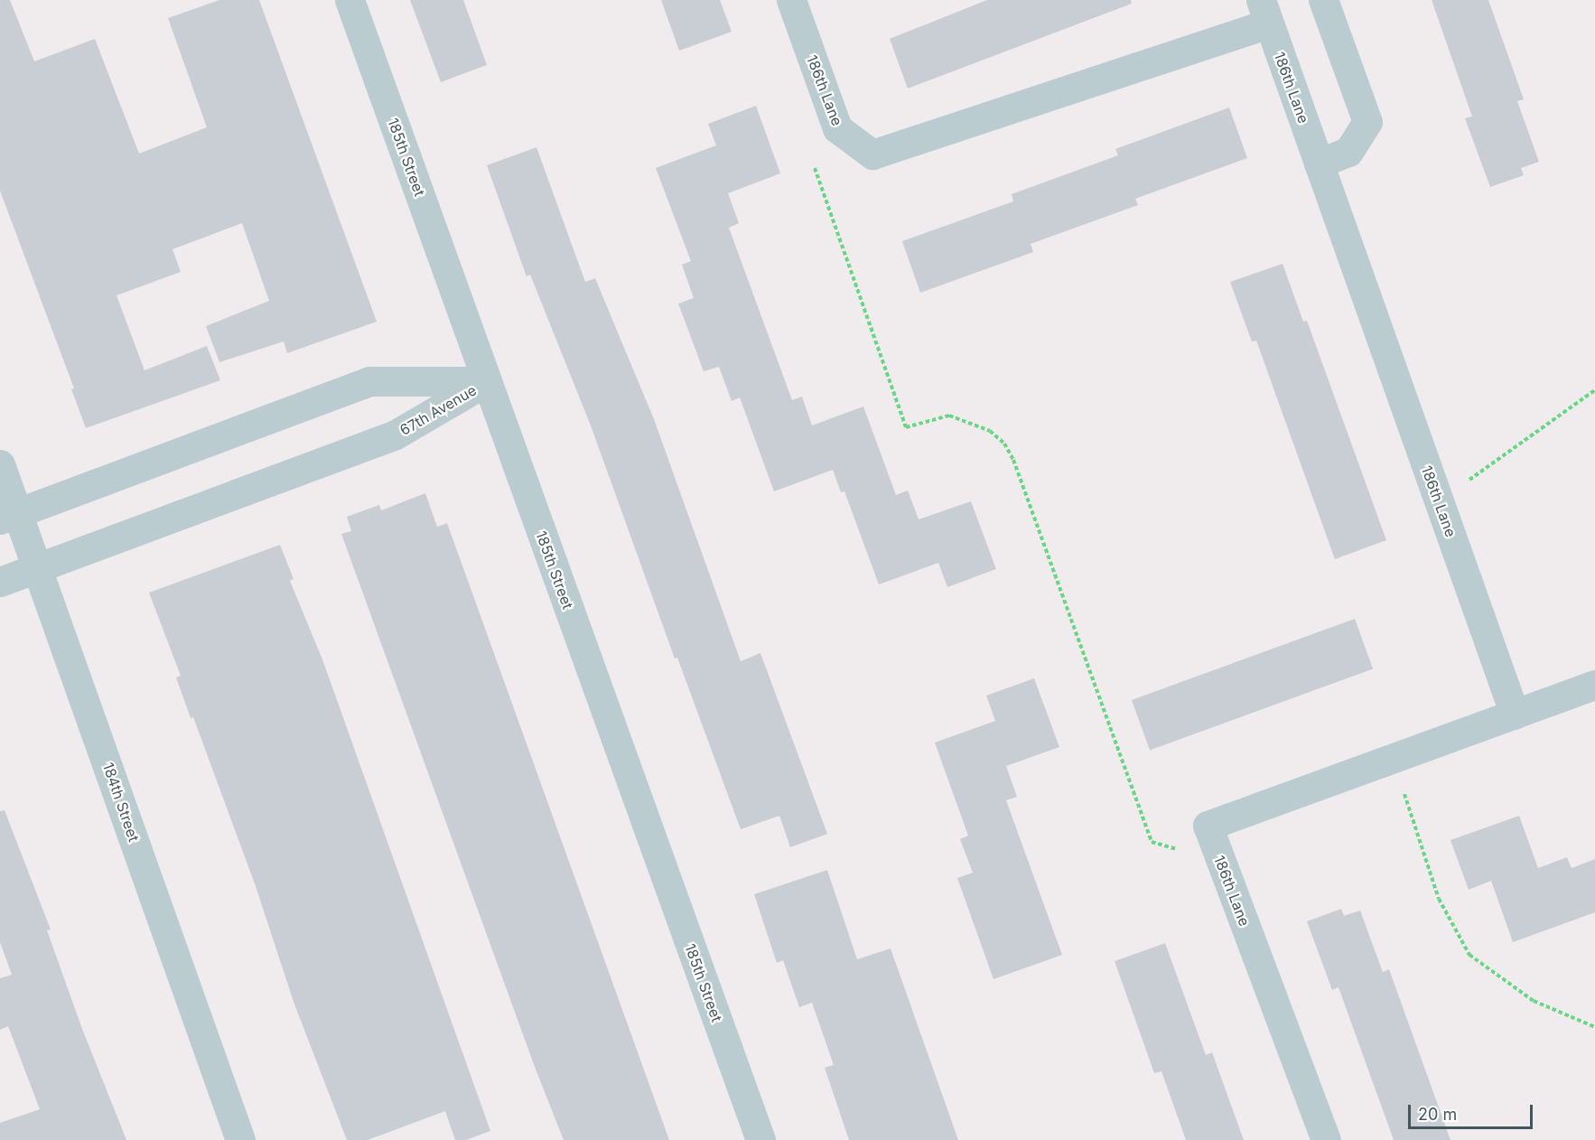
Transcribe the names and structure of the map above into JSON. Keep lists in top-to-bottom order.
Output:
{
  "streets": {
    "street": [
      "186th Lane",
      "185th Street",
      "67th Avenue",
      "184th Street"
    ]
  },
  "crossings": [
    ["185th Street", "67th Avenue"],
    ["67th Avenue", "184th Street"]
  ],
  "scale_bar": "20 m"
}
